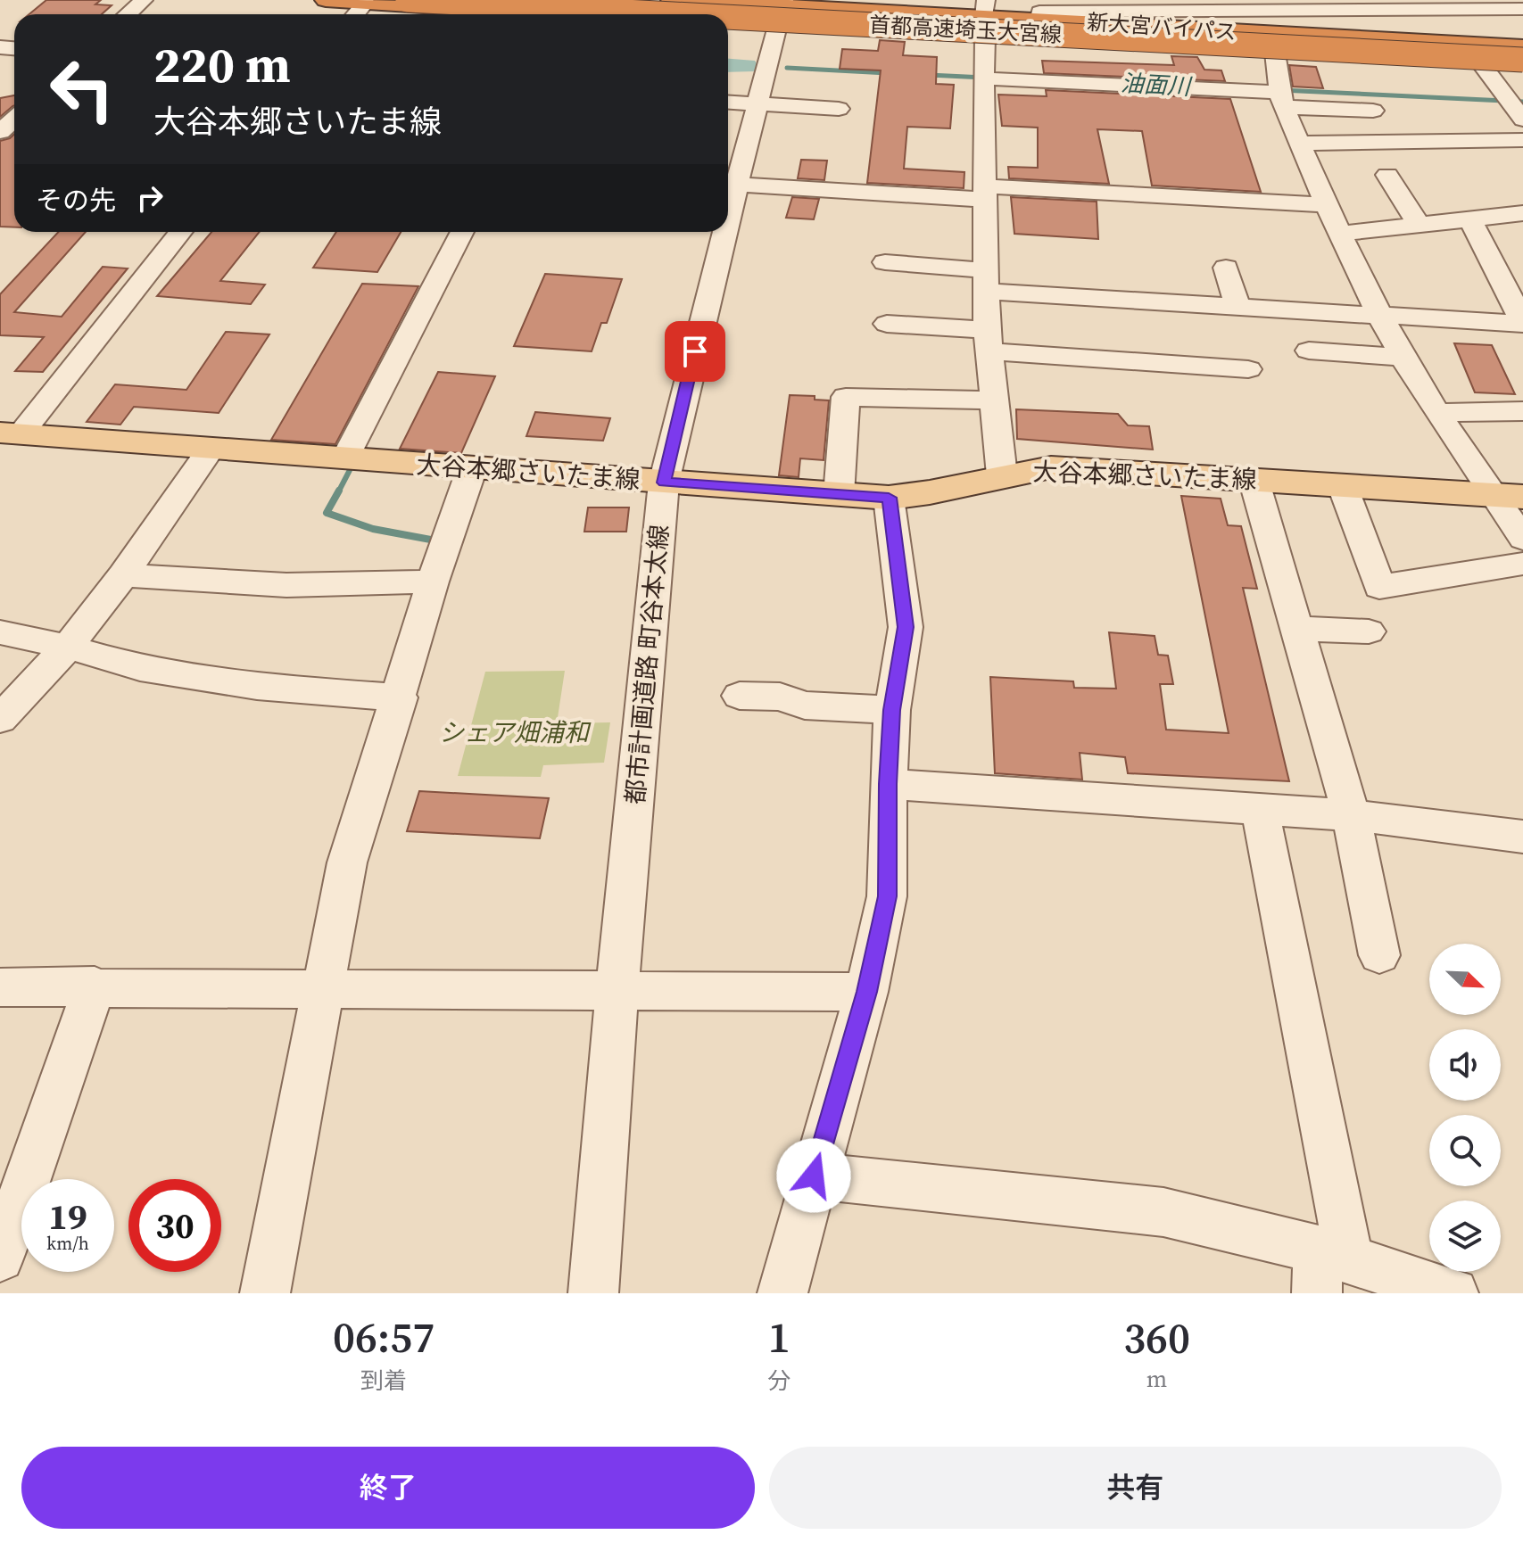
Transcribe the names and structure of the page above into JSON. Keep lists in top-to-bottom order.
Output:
{
  "streets": {
    "highway": ["新大宮バイパス", "首都高速埼玉大宮線"],
    "main road": ["大谷本郷さいたま線"],
    "street": ["都市計画道路 町谷本太線"]
  },
  "crossings": [
    ["新大宮バイパス", "首都高速埼玉大宮線"],
    ["新大宮バイパス", "都市計画道路 町谷本太線"],
    ["大谷本郷さいたま線", "都市計画道路 町谷本太線"]
  ],
  "water": ["油面川"],
  "parks": ["シェア畑浦和"],
  "north": "bottom right",
  "page": {
    "turn": ["220 m", "大谷本郷さいたま線"],
    "then": "その先",
    "speed": "19 km/h",
    "limit": "30",
    "eta": [
      "06:57",
      "到着",
      "1",
      "分",
      "360",
      "m"
    ],
    "buttons": ["終了", "共有"]
  }
}
